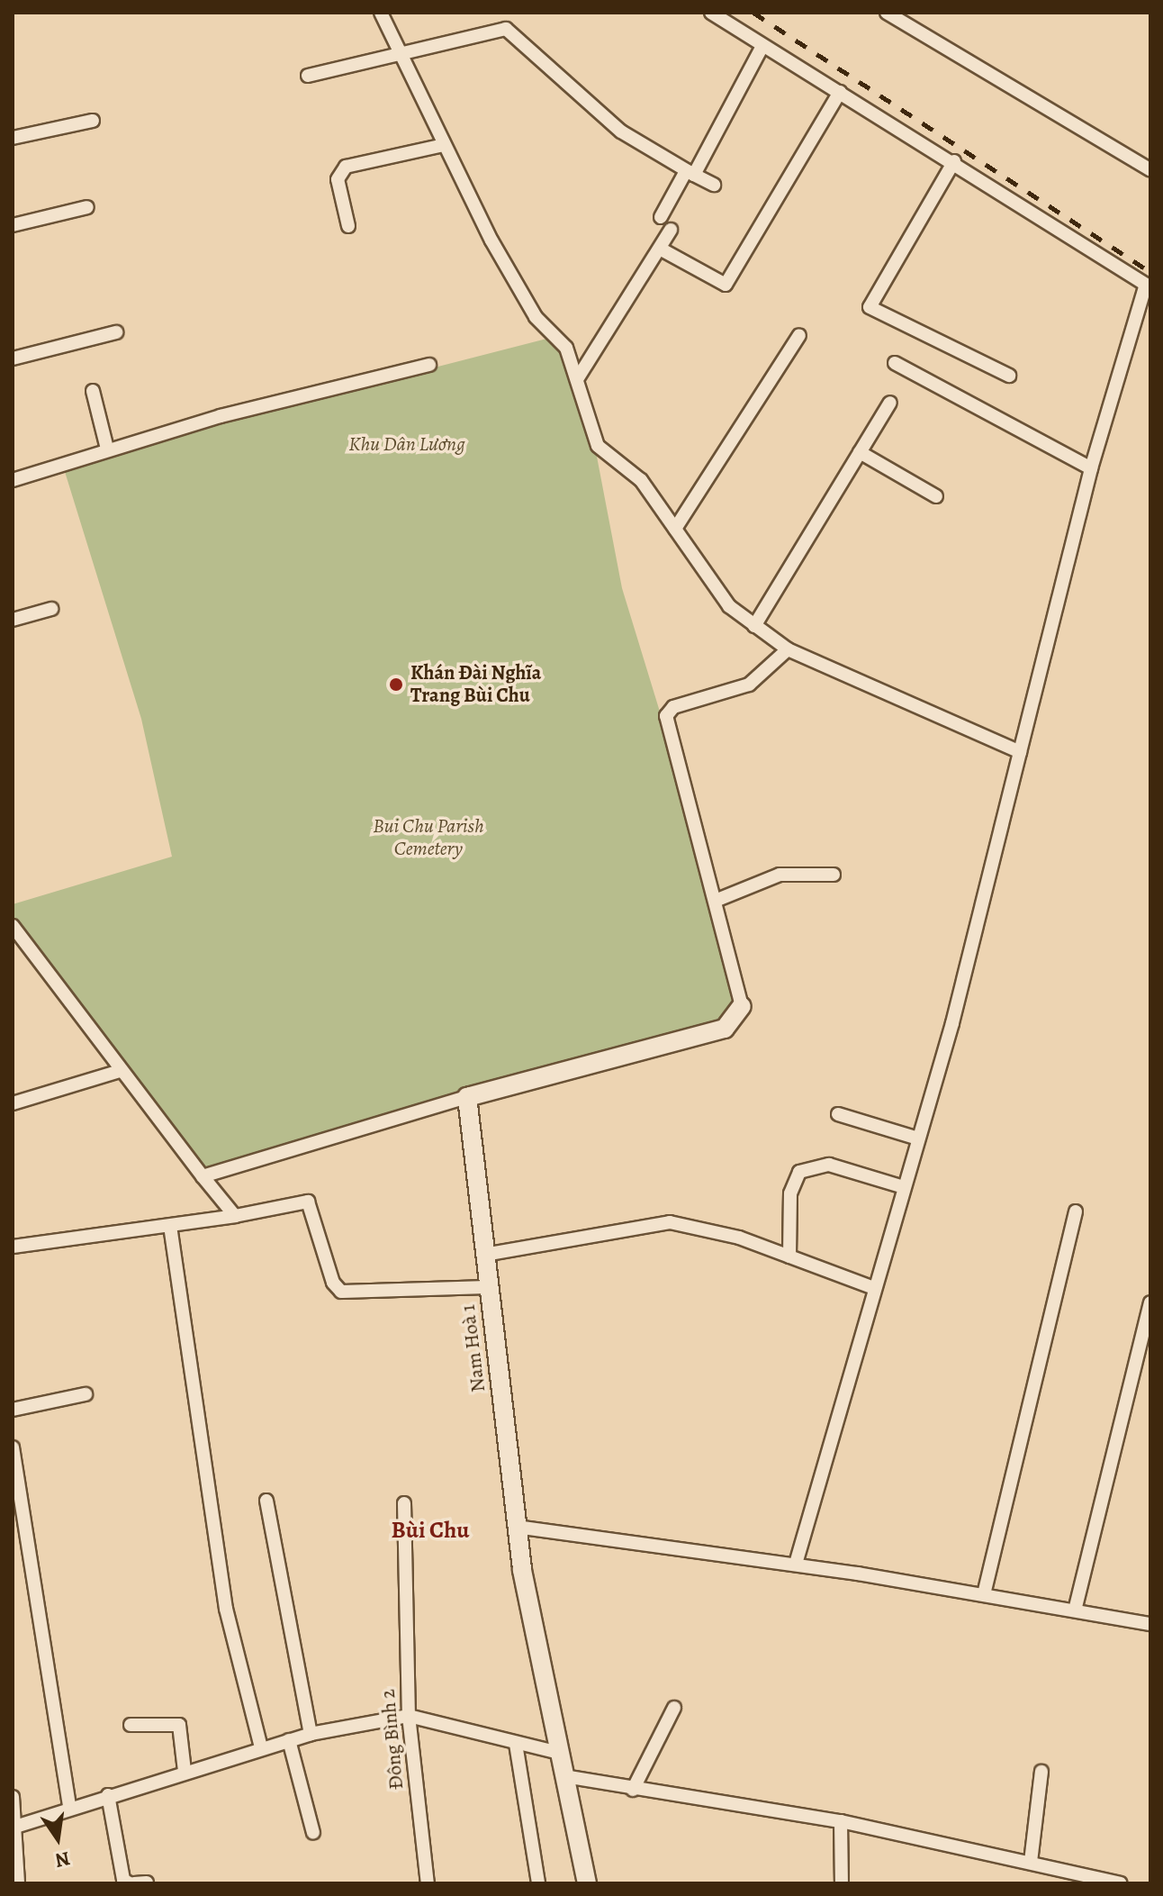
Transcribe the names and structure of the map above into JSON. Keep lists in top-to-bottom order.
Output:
{
  "streets": {
    "street": ["Nam Hoà 1", "Đông Bình 2"]
  },
  "districts": ["Bùi Chu"],
  "parks": ["Khu Dân Lương", "Bui Chu Parish Cemetery"],
  "places": ["Khán Đài Nghĩa Trang Bùi Chu"],
  "north": "bottom"
}
